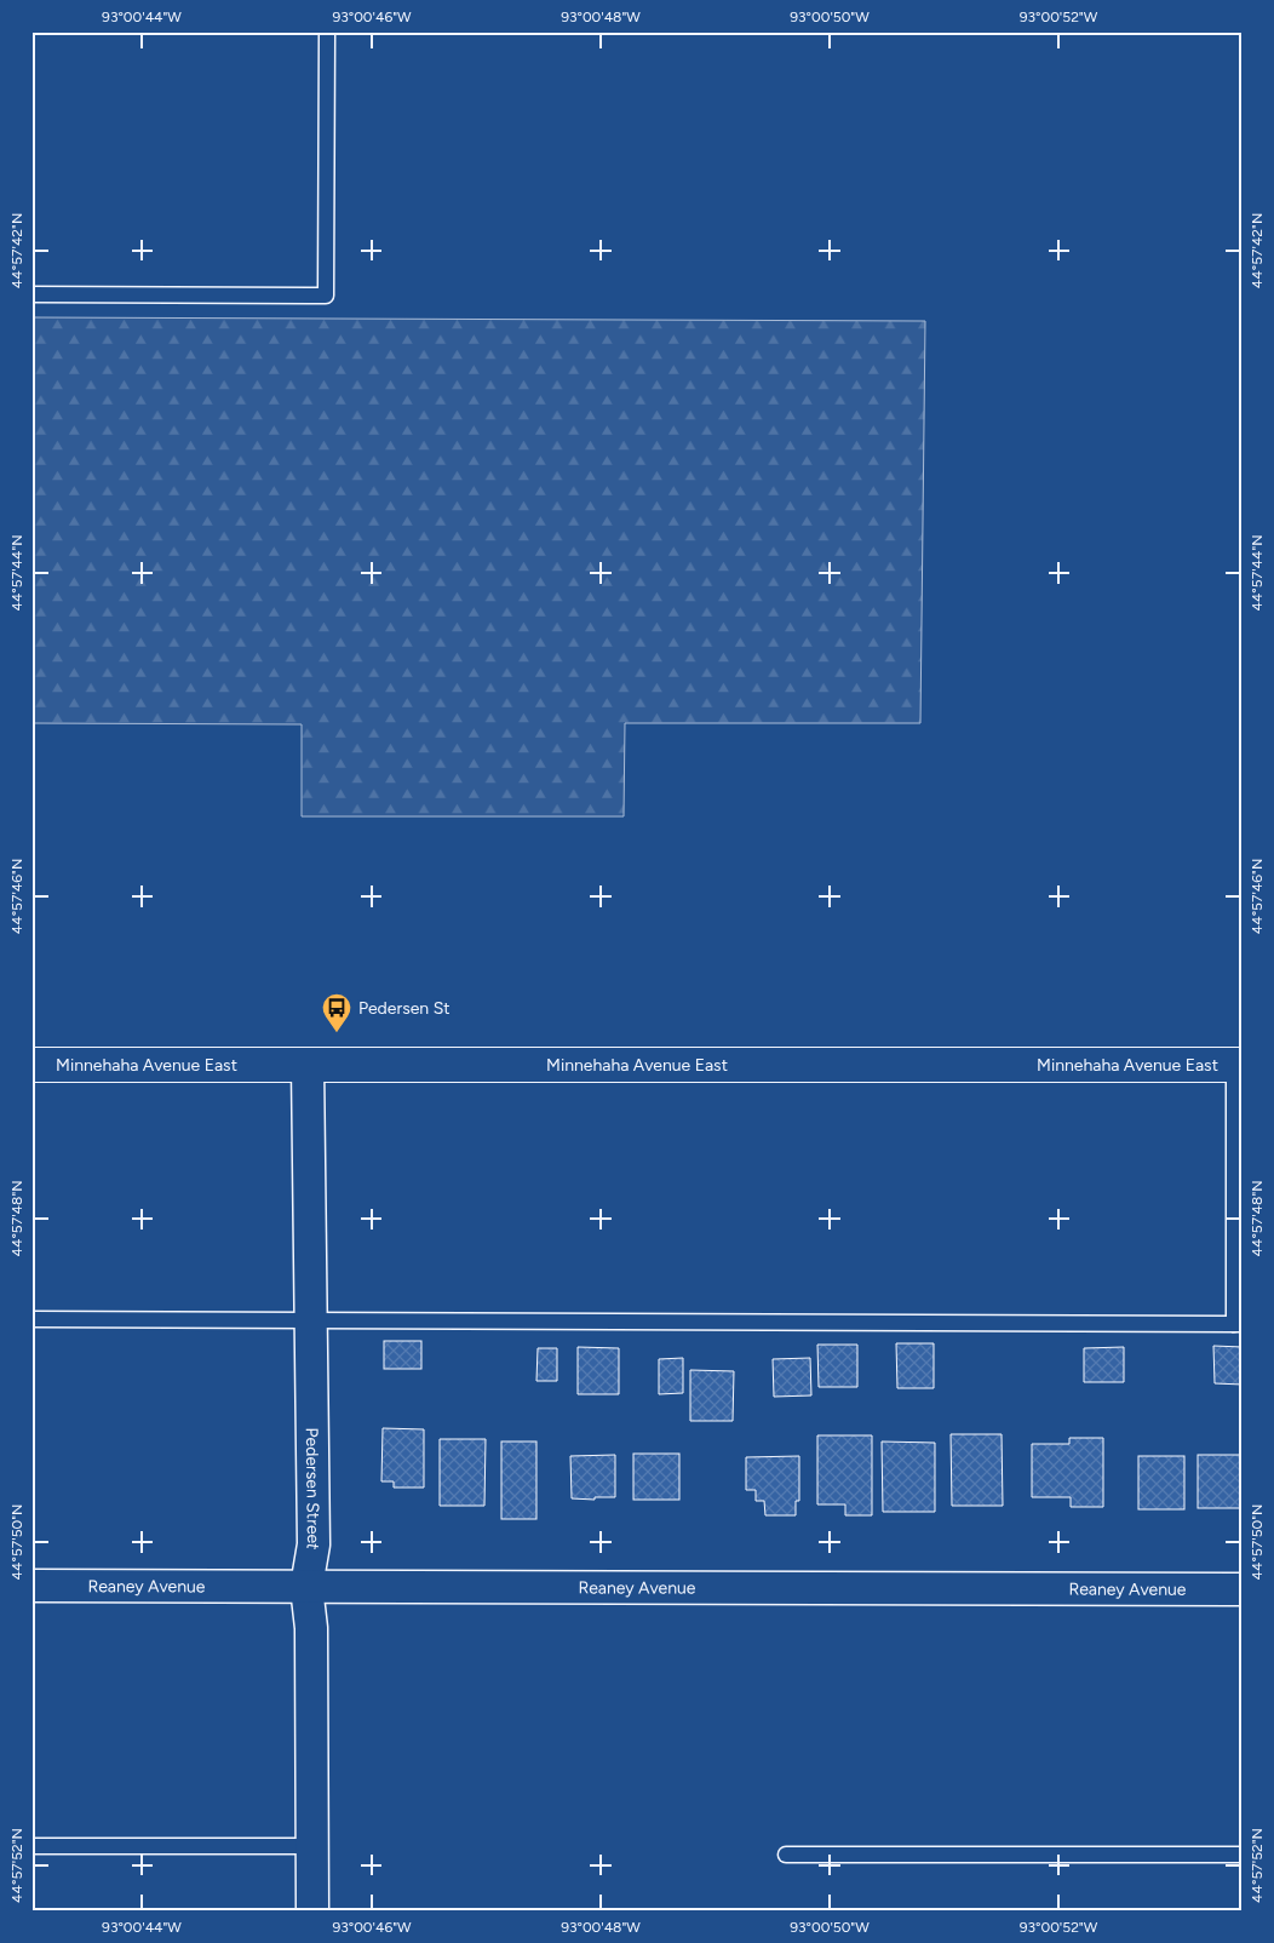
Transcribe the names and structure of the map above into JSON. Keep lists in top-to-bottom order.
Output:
{
  "streets": {
    "main road": ["Minnehaha Avenue East"],
    "street": ["Pedersen Street", "Reaney Avenue"]
  },
  "crossings": [
    ["Minnehaha Avenue East", "Pedersen Street"],
    ["Pedersen Street", "Reaney Avenue"]
  ],
  "places": {
    "bus stop": ["Pedersen St"]
  },
  "coordinates": [
    "93°00'44\"W",
    "93°00'46\"W",
    "93°00'48\"W",
    "93°00'50\"W",
    "93°00'52\"W",
    "44°57'42\"N",
    "44°57'44\"N",
    "44°57'46\"N",
    "44°57'48\"N",
    "44°57'50\"N",
    "44°57'52\"N"
  ]
}
